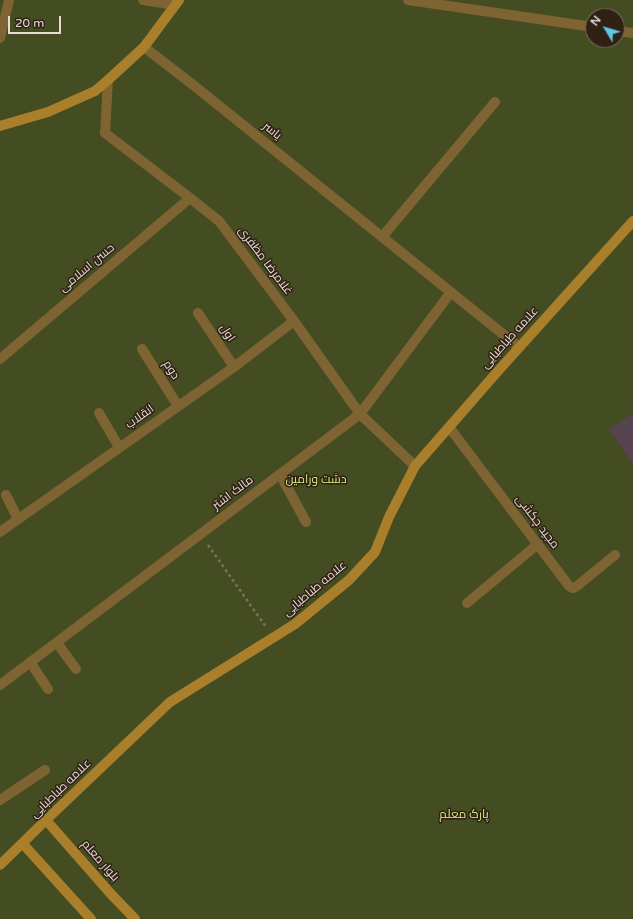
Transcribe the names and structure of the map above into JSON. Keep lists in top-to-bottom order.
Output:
{
  "streets": {
    "street": [
      "یاسر",
      "غلامرضا مظفری",
      "حسن اسلامی",
      "اول",
      "علامه طباطبایی",
      "دوم",
      "انقلاب",
      "مالک اشتر",
      "مجید چکشی",
      "بلوار معلم"
    ]
  },
  "crossings": [
    ["یاسر", "علامه طباطبایی"],
    ["یاسر", "مالک اشتر"],
    ["غلامرضا مظفری", "حسن اسلامی"],
    ["غلامرضا مظفری", "علامه طباطبایی"],
    ["غلامرضا مظفری", "انقلاب"],
    ["غلامرضا مظفری", "مالک اشتر"],
    ["اول", "انقلاب"],
    ["علامه طباطبایی", "مجید چکشی"],
    ["علامه طباطبایی", "بلوار معلم"],
    ["دوم", "انقلاب"]
  ],
  "parks": ["دشت ورامین", "پارک معلم"],
  "scale_bar": "20 m",
  "north": "top left"
}
